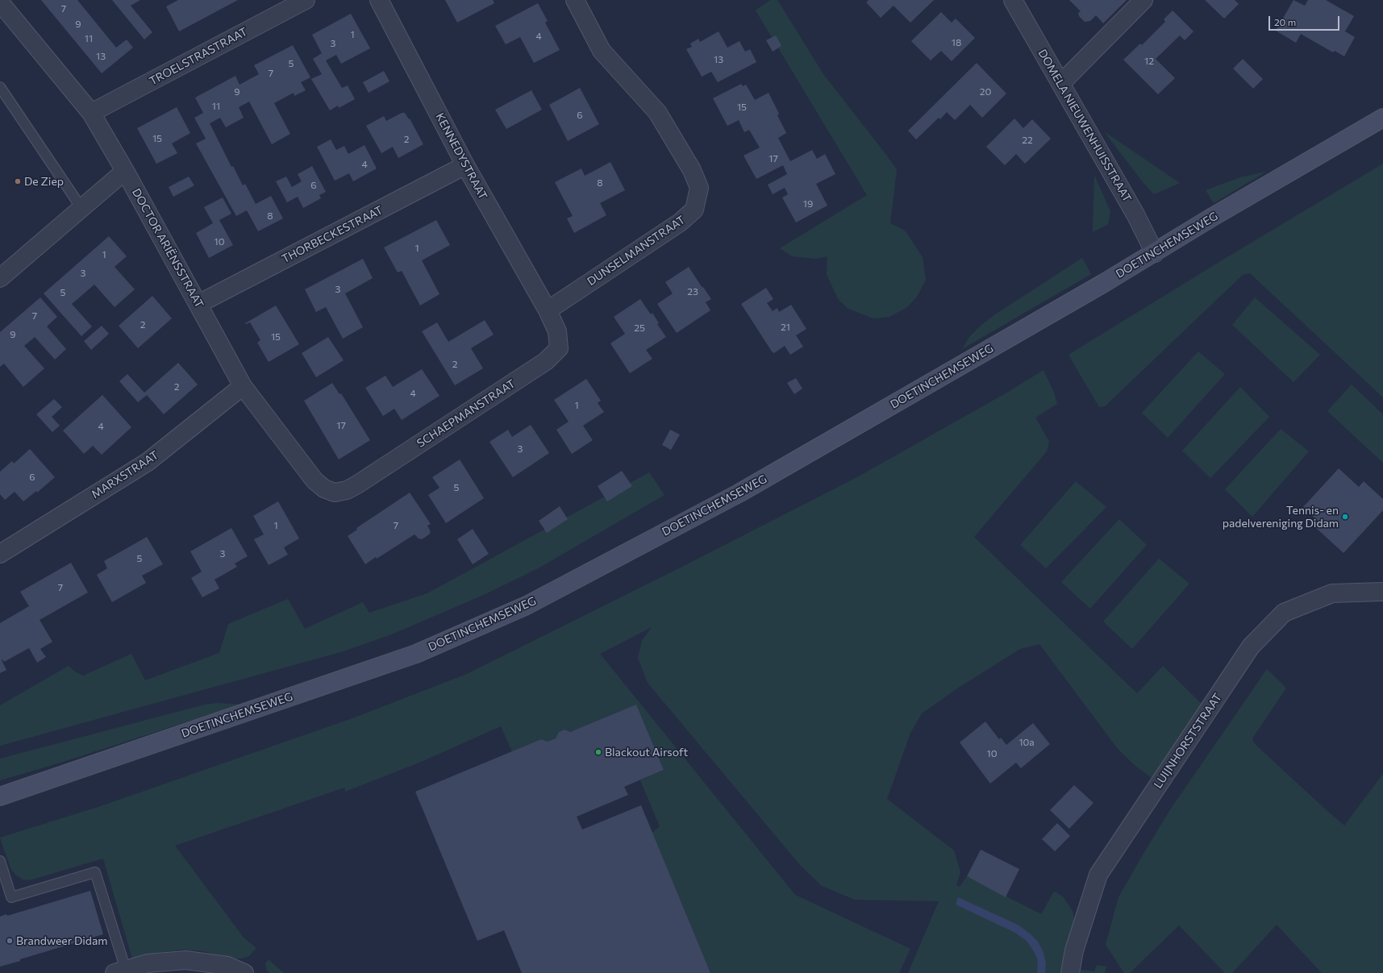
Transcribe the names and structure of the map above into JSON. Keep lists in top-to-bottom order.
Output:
{
  "streets": {
    "main road": ["DOETINCHEMSEWEG"],
    "street": [
      "TROELSTRASTRAAT",
      "DOMELA NIEUWENHUISSTRAAT",
      "KENNEDYSTRAAT",
      "THORBECKESTRAAT",
      "DOCTOR ARIËNSSTRAAT",
      "DUNSELMANSTRAAT",
      "SCHAEPMANSTRAAT",
      "MARXSTRAAT",
      "LUIJNHORSTSTRAAT"
    ]
  },
  "crossings": [
    ["TROELSTRASTRAAT", "DOCTOR ARIËNSSTRAAT"],
    ["DOMELA NIEUWENHUISSTRAAT", "DOETINCHEMSEWEG"],
    ["KENNEDYSTRAAT", "THORBECKESTRAAT"],
    ["KENNEDYSTRAAT", "DUNSELMANSTRAAT"],
    ["KENNEDYSTRAAT", "SCHAEPMANSTRAAT"],
    ["THORBECKESTRAAT", "DOCTOR ARIËNSSTRAAT"],
    ["DOCTOR ARIËNSSTRAAT", "SCHAEPMANSTRAAT"],
    ["DOCTOR ARIËNSSTRAAT", "MARXSTRAAT"],
    ["DUNSELMANSTRAAT", "SCHAEPMANSTRAAT"]
  ],
  "places": [
    "De Ziep",
    "Tennis- en padelvereniging Didam",
    "Blackout Airsoft",
    "Brandweer Didam"
  ],
  "house_numbers": [
    "7",
    "9",
    "1",
    "4",
    "11",
    "18",
    "3",
    "13",
    "13",
    "12",
    "5",
    "7",
    "9",
    "20",
    "11",
    "15",
    "6",
    "15",
    "2",
    "22",
    "17",
    "4",
    "8",
    "6",
    "19",
    "8",
    "10",
    "1",
    "1",
    "3",
    "3",
    "23",
    "5",
    "7",
    "2",
    "21",
    "25",
    "9",
    "15",
    "2",
    "2",
    "4",
    "1",
    "17",
    "4",
    "3",
    "6",
    "5",
    "1",
    "7",
    "3",
    "5",
    "7",
    "10a",
    "10"
  ],
  "scale_bar": "20 m"
}
